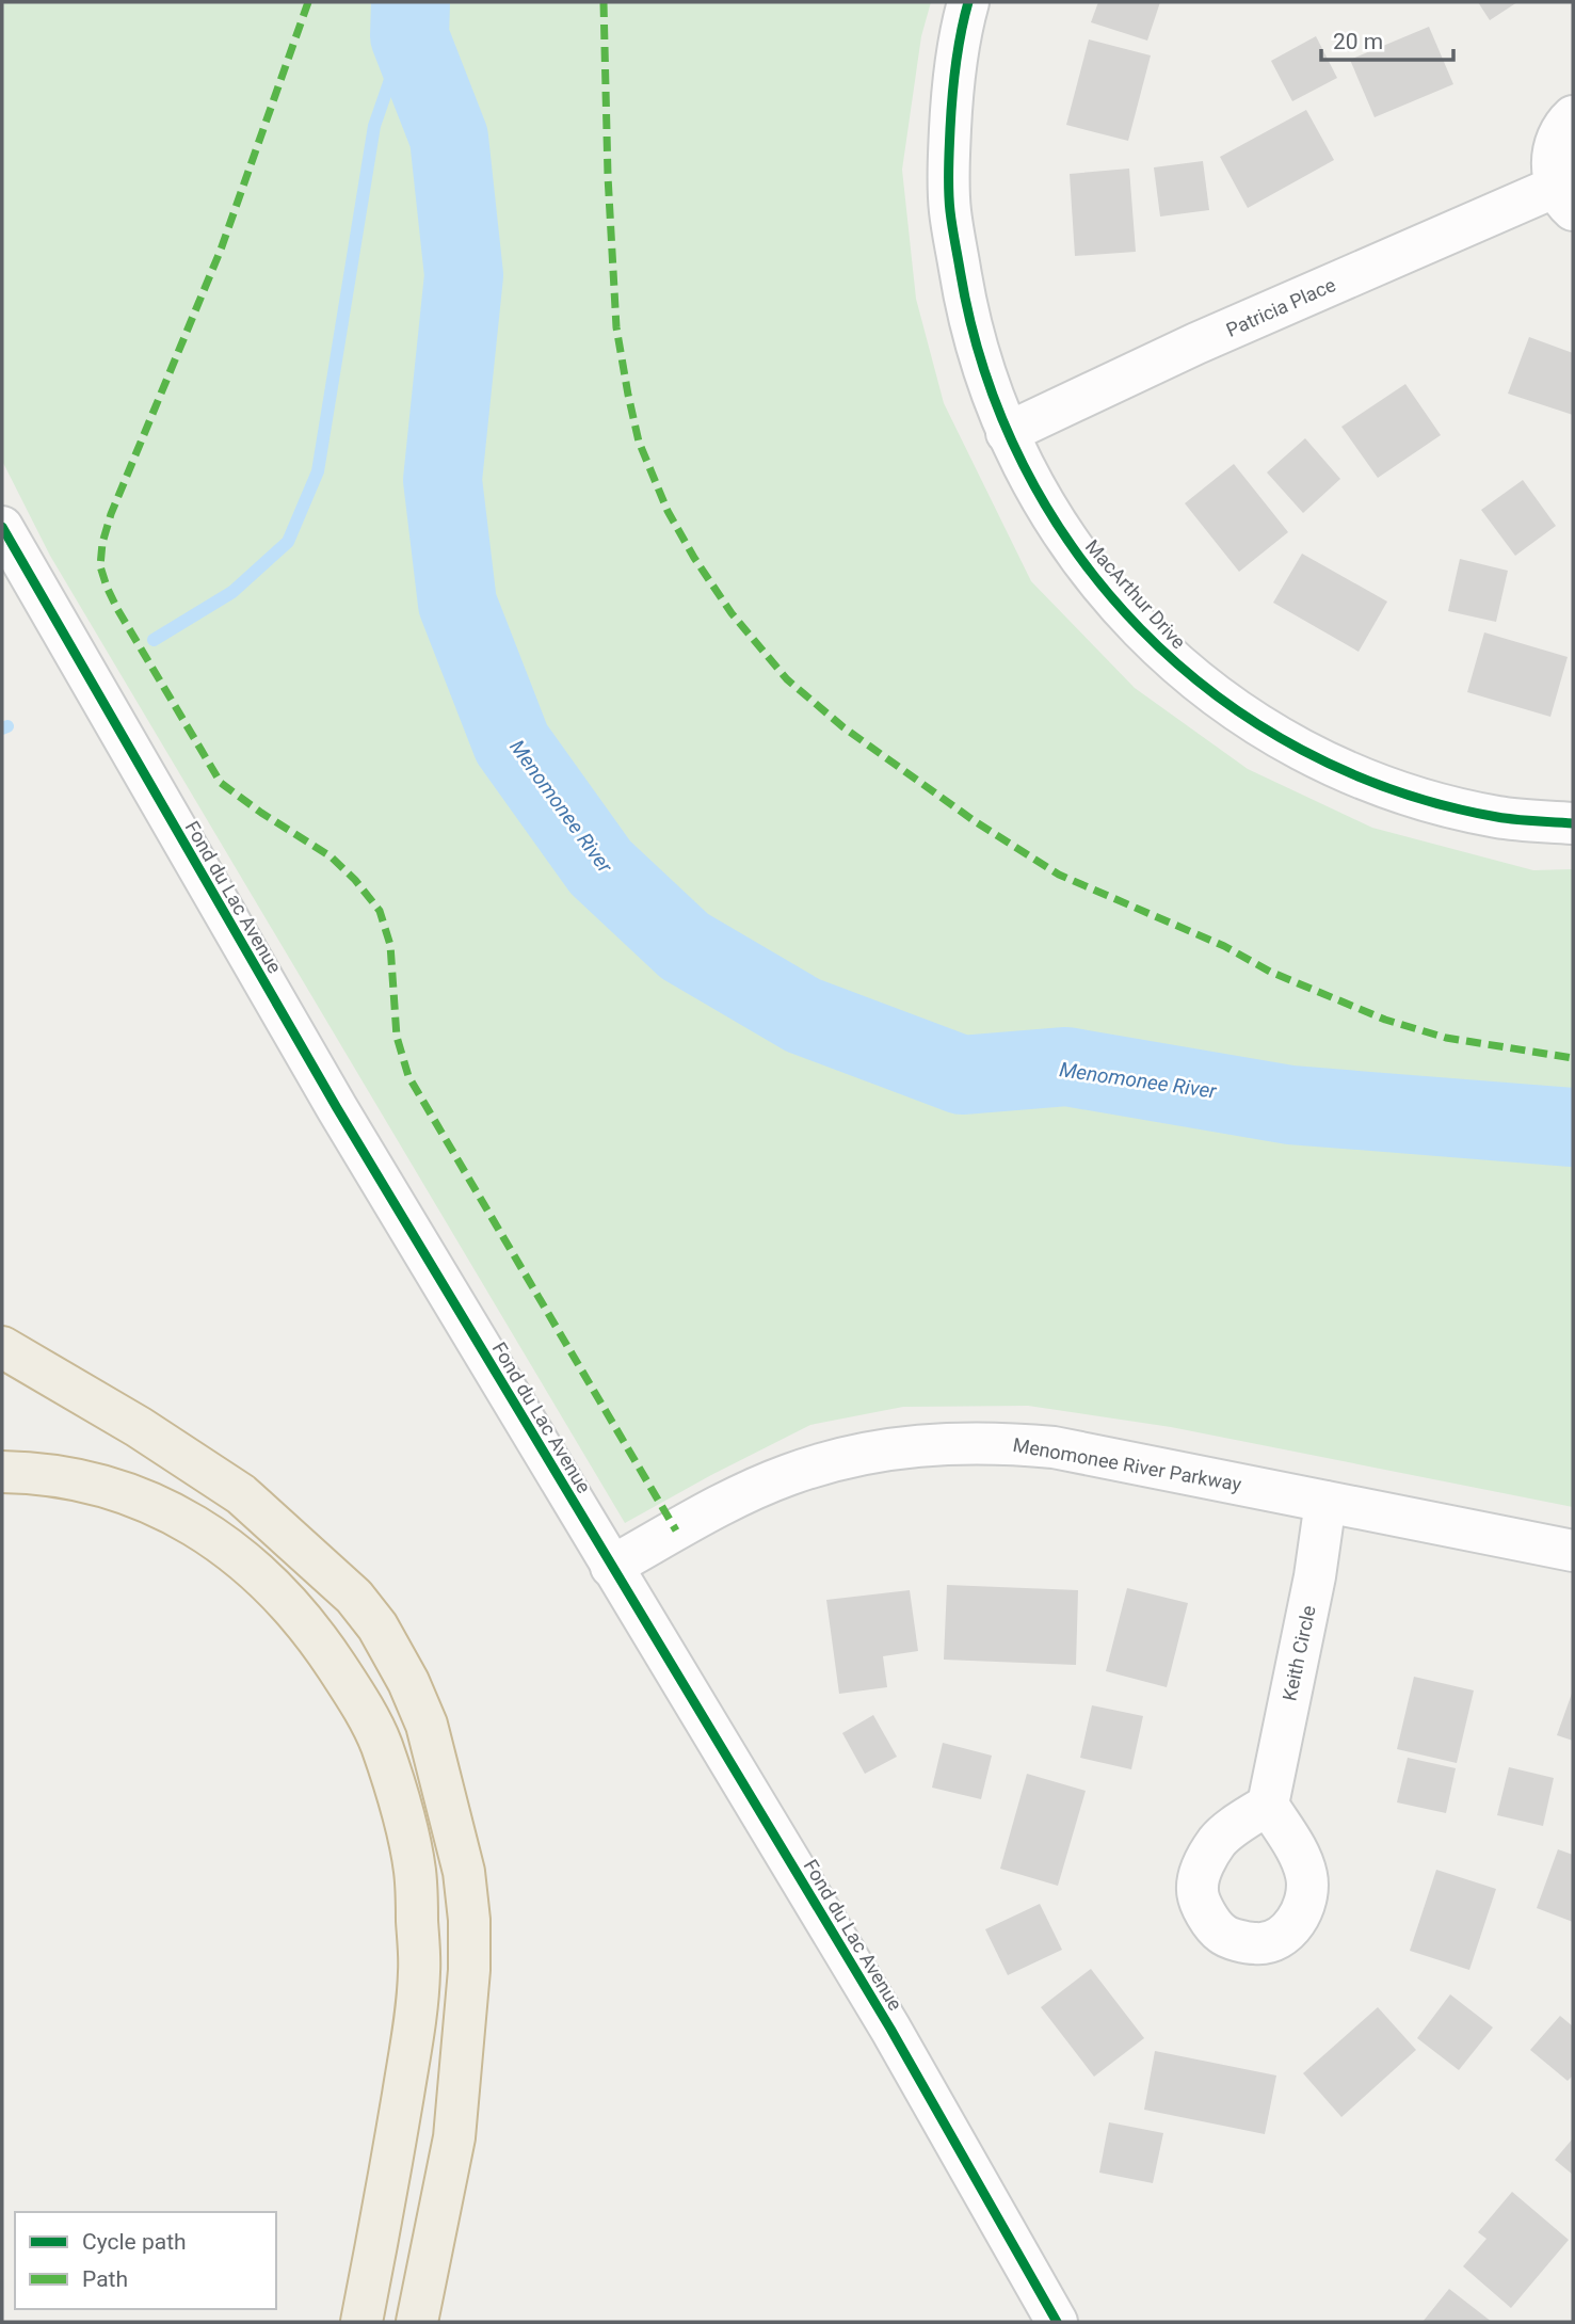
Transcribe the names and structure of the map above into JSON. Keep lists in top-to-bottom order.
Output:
{
  "streets": {
    "street": [
      "Patricia Place",
      "MacArthur Drive",
      "Fond du Lac Avenue",
      "Menomonee River Parkway",
      "Keith Circle"
    ]
  },
  "crossings": [
    ["Patricia Place", "MacArthur Drive"],
    ["Fond du Lac Avenue", "Menomonee River Parkway"],
    ["Menomonee River Parkway", "Keith Circle"]
  ],
  "water": ["Menomonee River"],
  "legend": ["Cycle path", "Path"],
  "scale_bar": "20 m"
}
